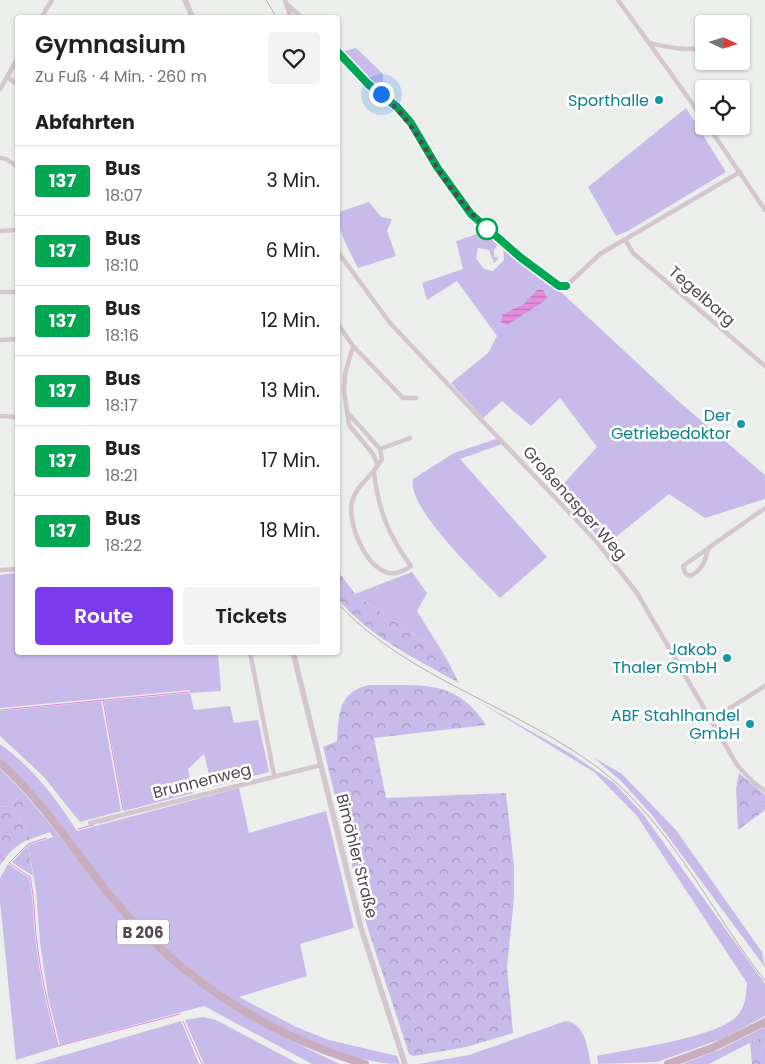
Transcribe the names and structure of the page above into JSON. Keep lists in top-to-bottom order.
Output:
{
  "streets": {
    "main road": ["B 206"],
    "street": [
      "Tegelbarg",
      "Großenasper Weg",
      "Brunnenweg",
      "Bimöhler Straße"
    ]
  },
  "crossings": [
    ["Brunnenweg", "Bimöhler Straße"]
  ],
  "places": [
    "Sporthalle",
    "Der Getriebedoktor",
    "Jakob Thaler GmbH",
    "ABF Stahlhandel GmbH"
  ],
  "lines": ["bus line 137"],
  "north": "right",
  "page": {
    "heading": [
      ["Gymnasium", "Zu Fuß · 4 Min. · 260 m"],
      "Abfahrten"
    ],
    "list": [
      {
        "mark": "137",
        "name": "Bus",
        "note": "18:07",
        "value": "3 Min."
      },
      {
        "mark": "137",
        "name": "Bus",
        "note": "18:10",
        "value": "6 Min."
      },
      {
        "mark": "137",
        "name": "Bus",
        "note": "18:16",
        "value": "12 Min."
      },
      {
        "mark": "137",
        "name": "Bus",
        "note": "18:17",
        "value": "13 Min."
      },
      {
        "mark": "137",
        "name": "Bus",
        "note": "18:21",
        "value": "17 Min."
      },
      {
        "mark": "137",
        "name": "Bus",
        "note": "18:22",
        "value": "18 Min."
      }
    ],
    "buttons": ["Route", "Tickets"]
  }
}
